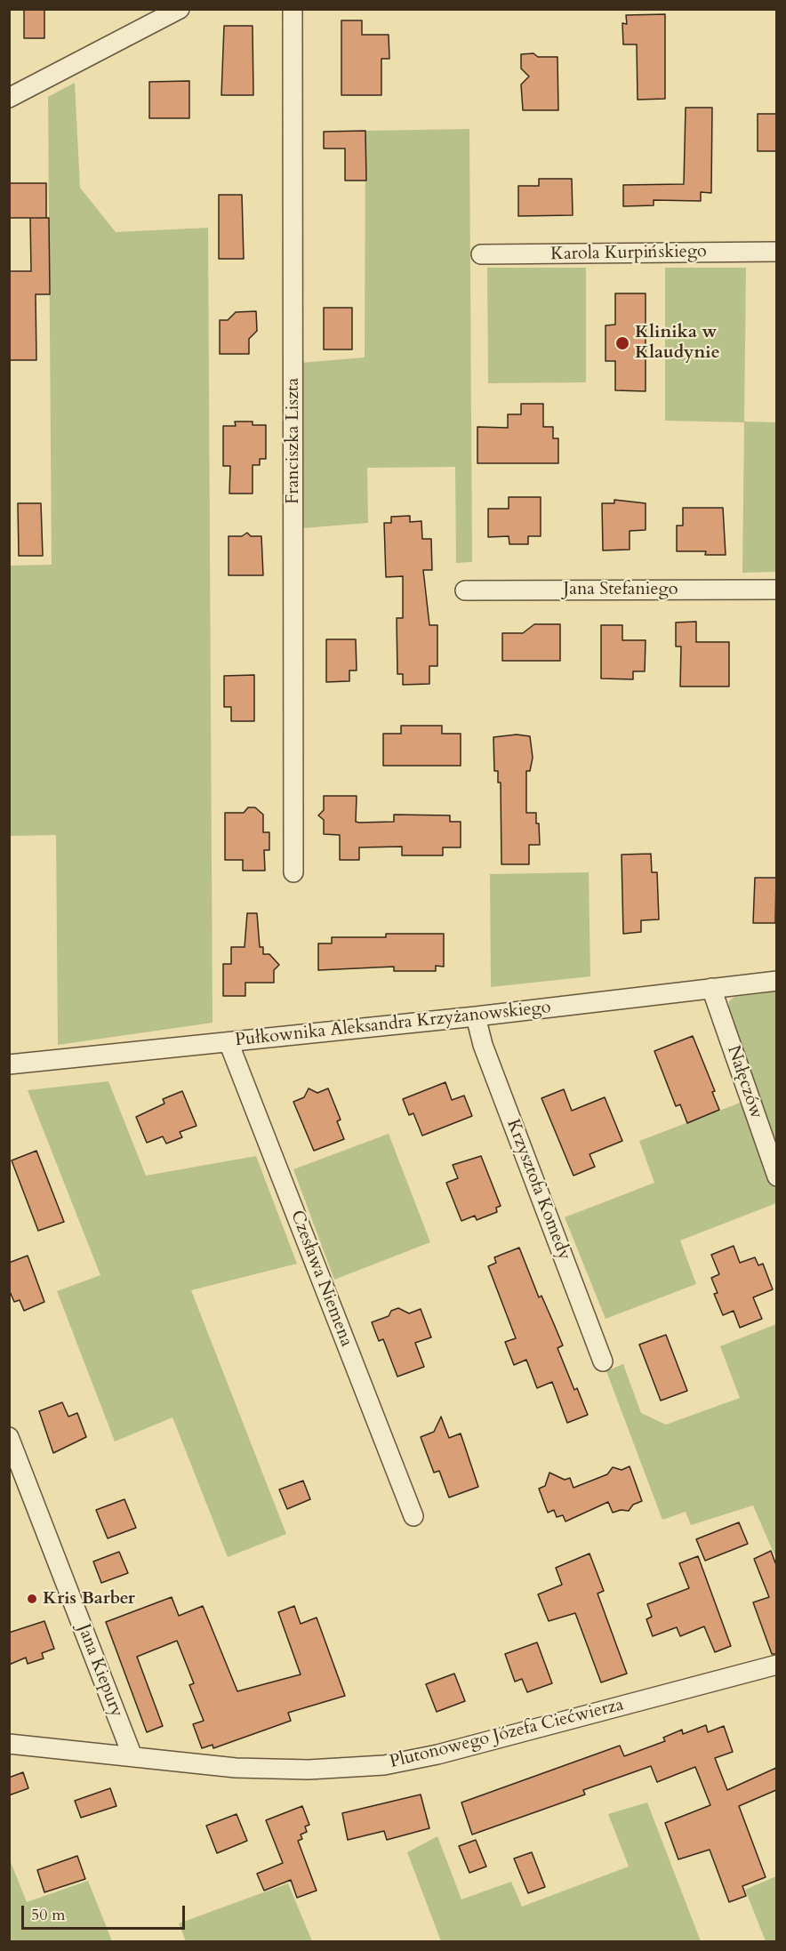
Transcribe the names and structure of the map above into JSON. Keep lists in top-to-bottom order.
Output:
{
  "streets": {
    "street": [
      "Karola Kurpińskiego",
      "Franciszka Liszta",
      "Jana Stefaniego",
      "Pułkownika Aleksandra Krzyżanowskiego",
      "Nałęczów",
      "Krzysztofa Komedy",
      "Czesława Niemena",
      "Jana Kiepury",
      "Plutonowego Józefa Ciećwierza"
    ]
  },
  "crossings": [
    ["Pułkownika Aleksandra Krzyżanowskiego", "Nałęczów"],
    ["Pułkownika Aleksandra Krzyżanowskiego", "Krzysztofa Komedy"],
    ["Pułkownika Aleksandra Krzyżanowskiego", "Czesława Niemena"],
    ["Jana Kiepury", "Plutonowego Józefa Ciećwierza"]
  ],
  "places": ["Klinika w Klaudynie", "Kris Barber"],
  "scale_bar": "50 m"
}
